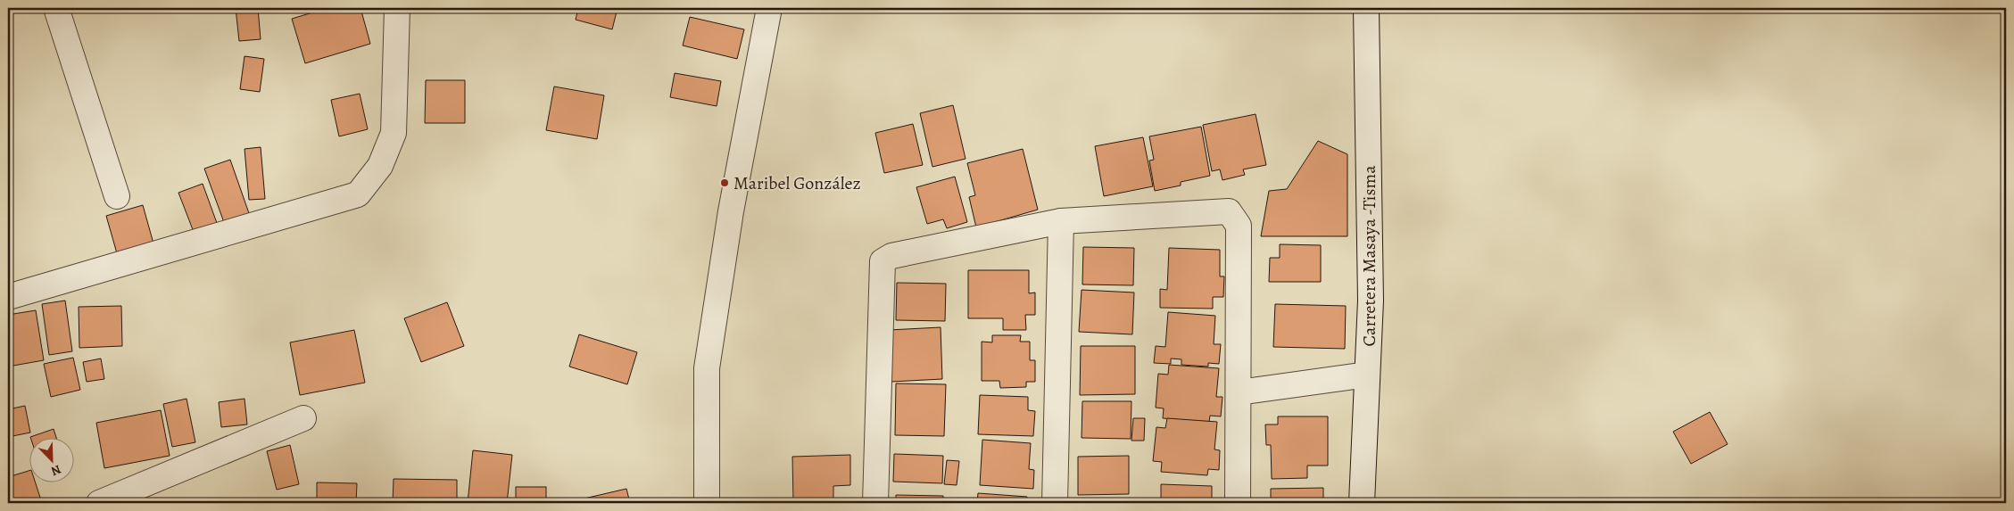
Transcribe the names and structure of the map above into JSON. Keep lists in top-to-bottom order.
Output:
{
  "streets": {
    "street": ["Carretera Masaya -Tisma"]
  },
  "places": ["Maribel González"],
  "north": "bottom right"
}
